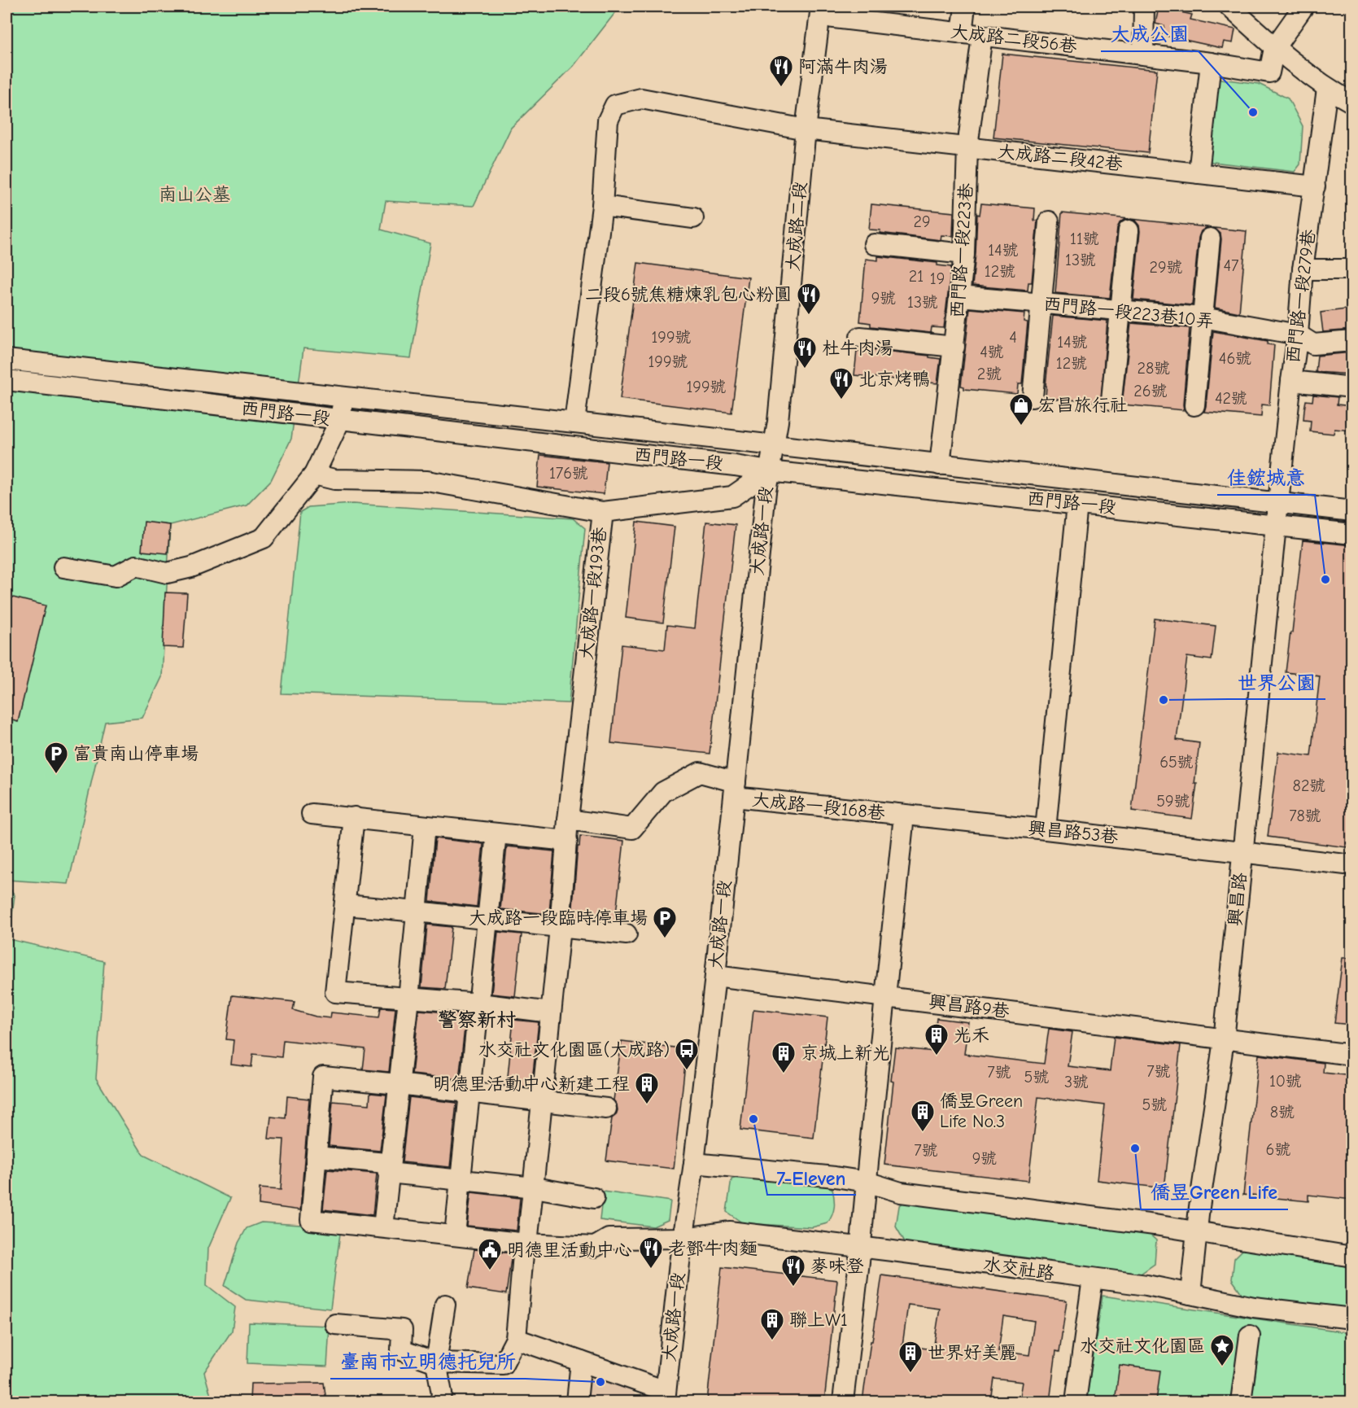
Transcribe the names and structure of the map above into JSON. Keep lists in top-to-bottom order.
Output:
{
  "streets": {
    "street": [
      "大成路二段56巷",
      "大成路二段42巷",
      "大成路二段",
      "西門路一段223巷",
      "西門路一段279巷",
      "西門路一段223巷10弄",
      "西門路一段",
      "大成路一段",
      "大成路一段193巷",
      "大成路一段168巷",
      "興昌路53巷",
      "興昌路",
      "興昌路9巷",
      "水交社路"
    ]
  },
  "crossings": [
    ["大成路二段56巷", "大成路二段"],
    ["大成路二段56巷", "西門路一段223巷"],
    ["大成路二段42巷", "大成路二段"],
    ["大成路二段42巷", "西門路一段223巷"],
    ["大成路二段42巷", "西門路一段279巷"],
    ["大成路二段", "西門路一段"],
    ["大成路二段", "大成路一段"],
    ["西門路一段223巷", "西門路一段223巷10弄"],
    ["西門路一段223巷", "西門路一段"],
    ["西門路一段279巷", "西門路一段223巷10弄"],
    ["西門路一段279巷", "西門路一段"],
    ["西門路一段279巷", "興昌路"],
    ["西門路一段", "大成路一段"],
    ["西門路一段", "大成路一段193巷"],
    ["西門路一段", "興昌路"],
    ["大成路一段", "大成路一段193巷"],
    ["大成路一段", "大成路一段168巷"],
    ["大成路一段", "興昌路9巷"],
    ["大成路一段", "水交社路"],
    ["大成路一段193巷", "水交社路"],
    ["大成路一段168巷", "興昌路53巷"],
    ["興昌路53巷", "興昌路"],
    ["興昌路", "興昌路9巷"],
    ["興昌路", "水交社路"]
  ],
  "districts": ["警察新村"],
  "parks": ["南山公墓"],
  "places": {
    "restaurant": [
      "阿滿牛肉湯",
      "二段6號焦糖煉乳包心粉圓",
      "杜牛肉湯",
      "北京烤鴨",
      "老鄧牛肉麵",
      "麥味登"
    ],
    "other": [
      "大成公園",
      "佳鋐城意",
      "世界公園",
      "7-Eleven",
      "僑昱Green Life",
      "臺南市立明德托兒所"
    ],
    "shop": ["宏昌旅行社"],
    "parking": ["富貴南山停車場", "大成路一段臨時停車場"],
    "building": [
      "光禾",
      "京城上新光",
      "明德里活動中心新建工程",
      "僑昱Green Life No.3",
      "聯上W1",
      "世界好美麗"
    ],
    "bus stop": ["水交社文化園區(大成路)"],
    "public building": ["明德里活動中心"],
    "place": ["水交社文化園區"]
  },
  "house_numbers": [
    "29",
    "11號",
    "14號",
    "13號",
    "47",
    "29號",
    "12號",
    "21",
    "19",
    "9號",
    "13號",
    "199號",
    "4",
    "14號",
    "4號",
    "46號",
    "199號",
    "12號",
    "28號",
    "2號",
    "199號",
    "26號",
    "42號",
    "176號",
    "65號",
    "82號",
    "59號",
    "78號",
    "7號",
    "7號",
    "5號",
    "10號",
    "3號",
    "5號",
    "8號",
    "6號",
    "7號",
    "9號"
  ]
}
